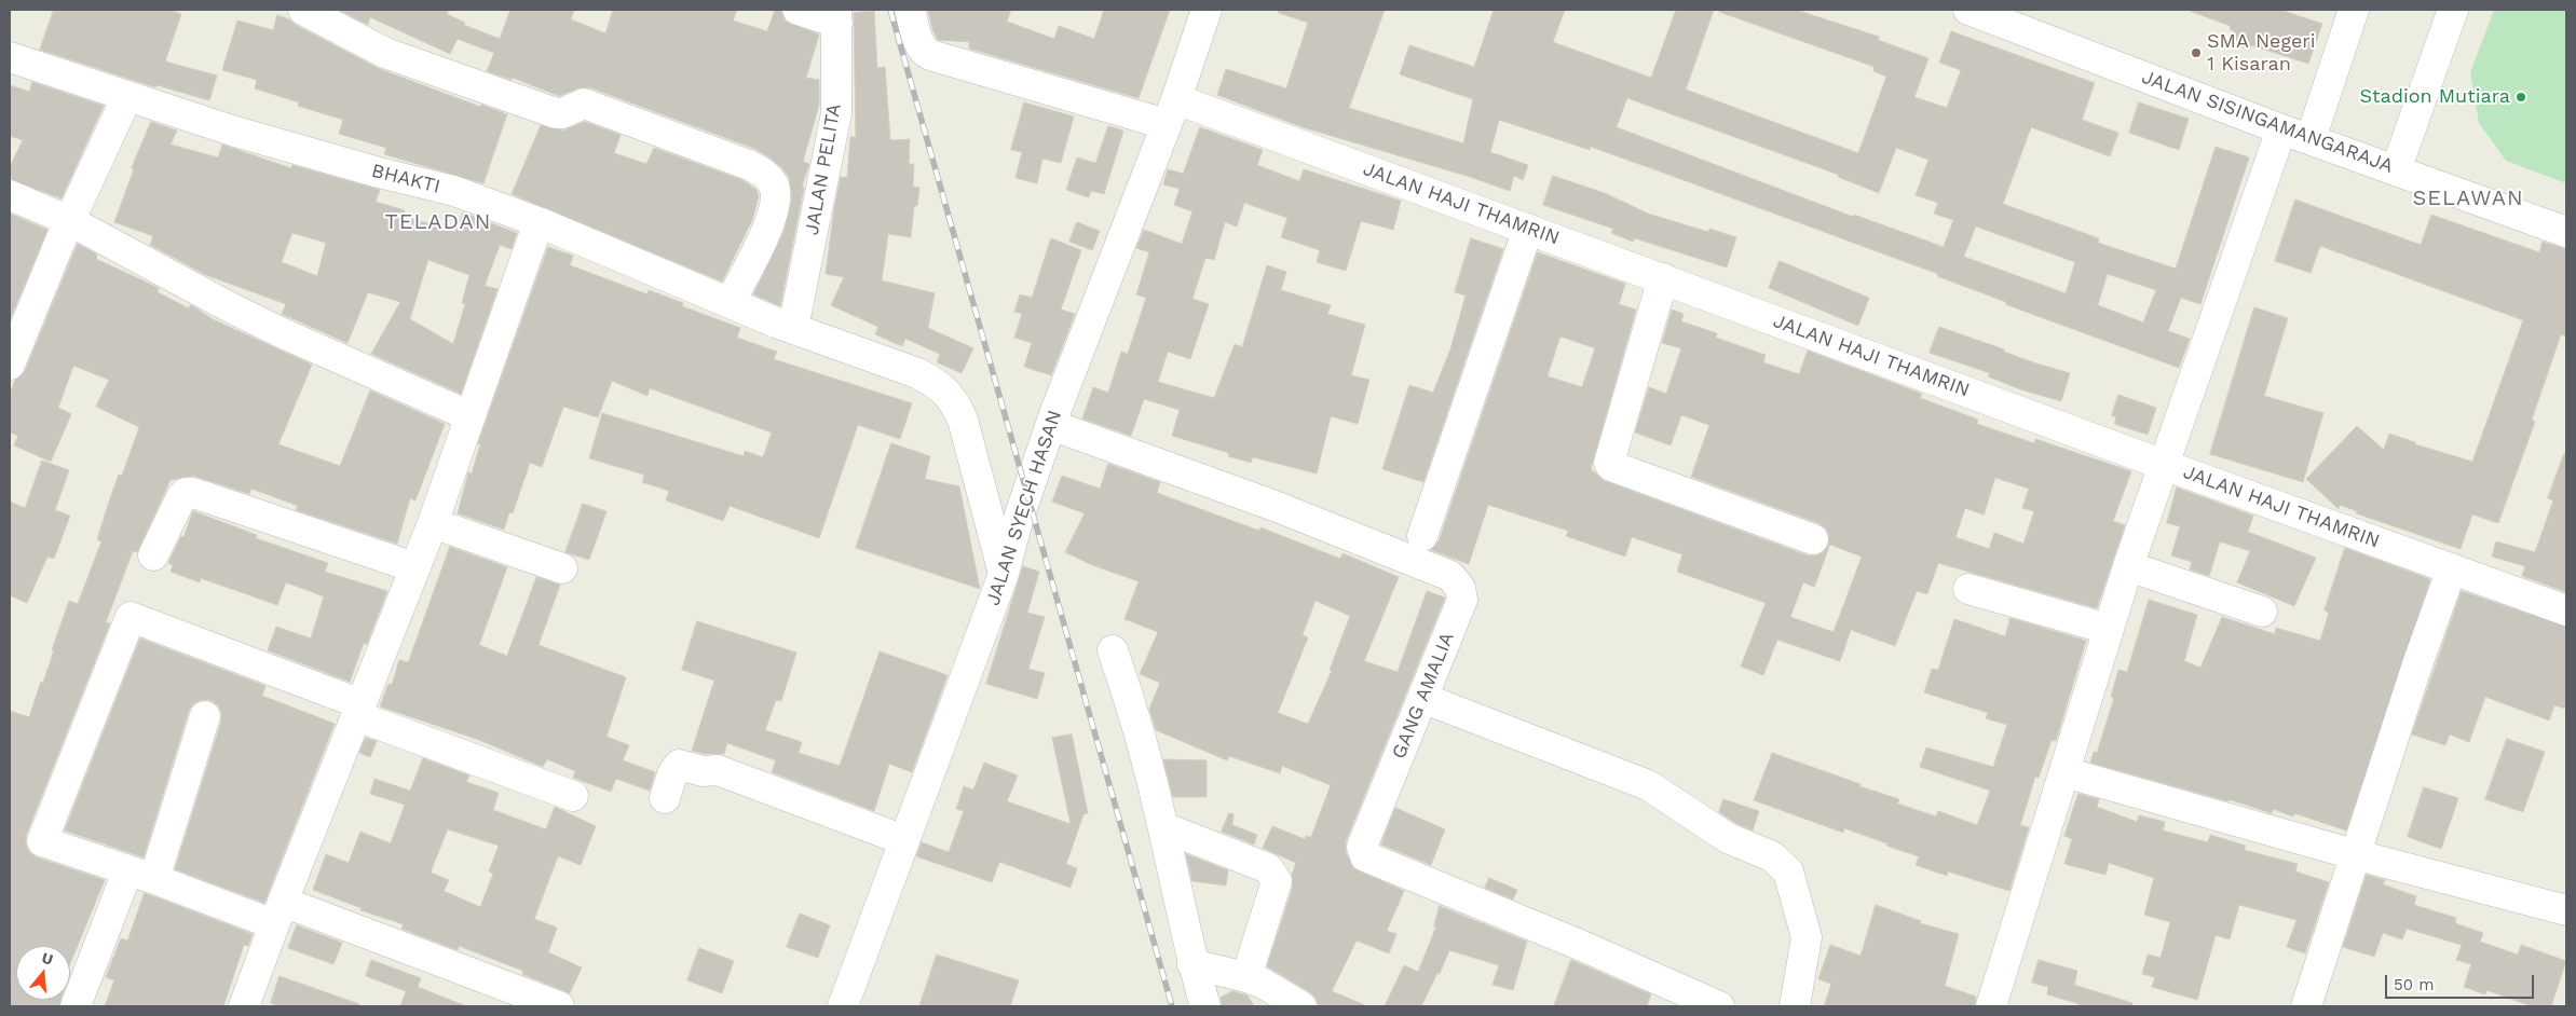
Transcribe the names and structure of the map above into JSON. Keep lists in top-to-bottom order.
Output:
{
  "streets": {
    "street": [
      "JALAN SISINGAMANGARAJA",
      "JALAN PELITA",
      "BHAKTI",
      "JALAN HAJI THAMRIN",
      "JALAN SYECH HASAN",
      "GANG AMALIA"
    ]
  },
  "crossings": [
    ["JALAN PELITA", "BHAKTI"],
    ["BHAKTI", "JALAN SYECH HASAN"],
    ["JALAN HAJI THAMRIN", "JALAN SYECH HASAN"],
    ["JALAN SYECH HASAN", "GANG AMALIA"]
  ],
  "districts": ["SELAWAN", "TELADAN"],
  "places": ["SMA Negeri 1 Kisaran", "Stadion Mutiara"],
  "scale_bar": "50 m",
  "north": "top"
}
